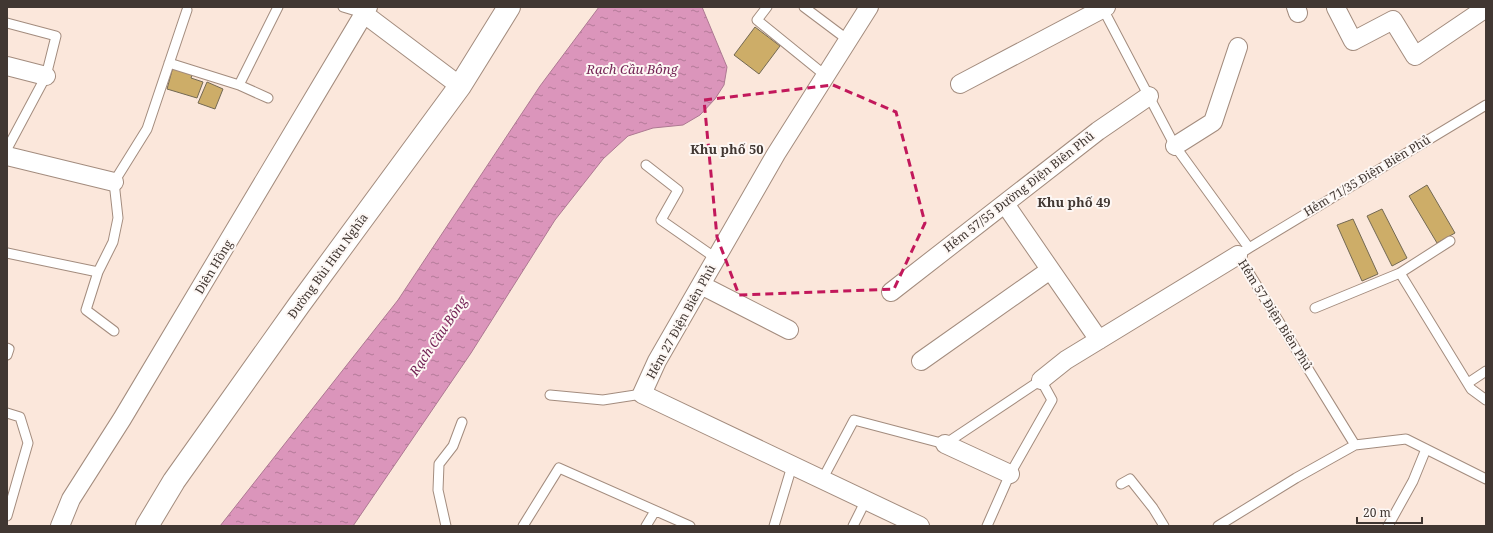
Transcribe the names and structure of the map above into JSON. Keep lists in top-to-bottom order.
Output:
{
  "streets": {
    "street": [
      "Hẻm 57/55 Đường Điện Biên Phủ",
      "Đường Bùi Hữu Nghĩa",
      "Diên Hồng",
      "Hẻm 27 Điện Biên Phủ"
    ],
    "lane": ["Hẻm 71/35 Điện Biên Phủ", "Hẻm 57 Điện Biên Phủ"]
  },
  "crossings": [
    ["Hẻm 71/35 Điện Biên Phủ", "Hẻm 57 Điện Biên Phủ"],
    ["Hẻm 57/55 Đường Điện Biên Phủ", "Hẻm 57 Điện Biên Phủ"]
  ],
  "districts": ["Khu phố 50", "Khu phố 49"],
  "water": ["Rạch Cầu Bông"],
  "scale_bar": "20 m"
}
